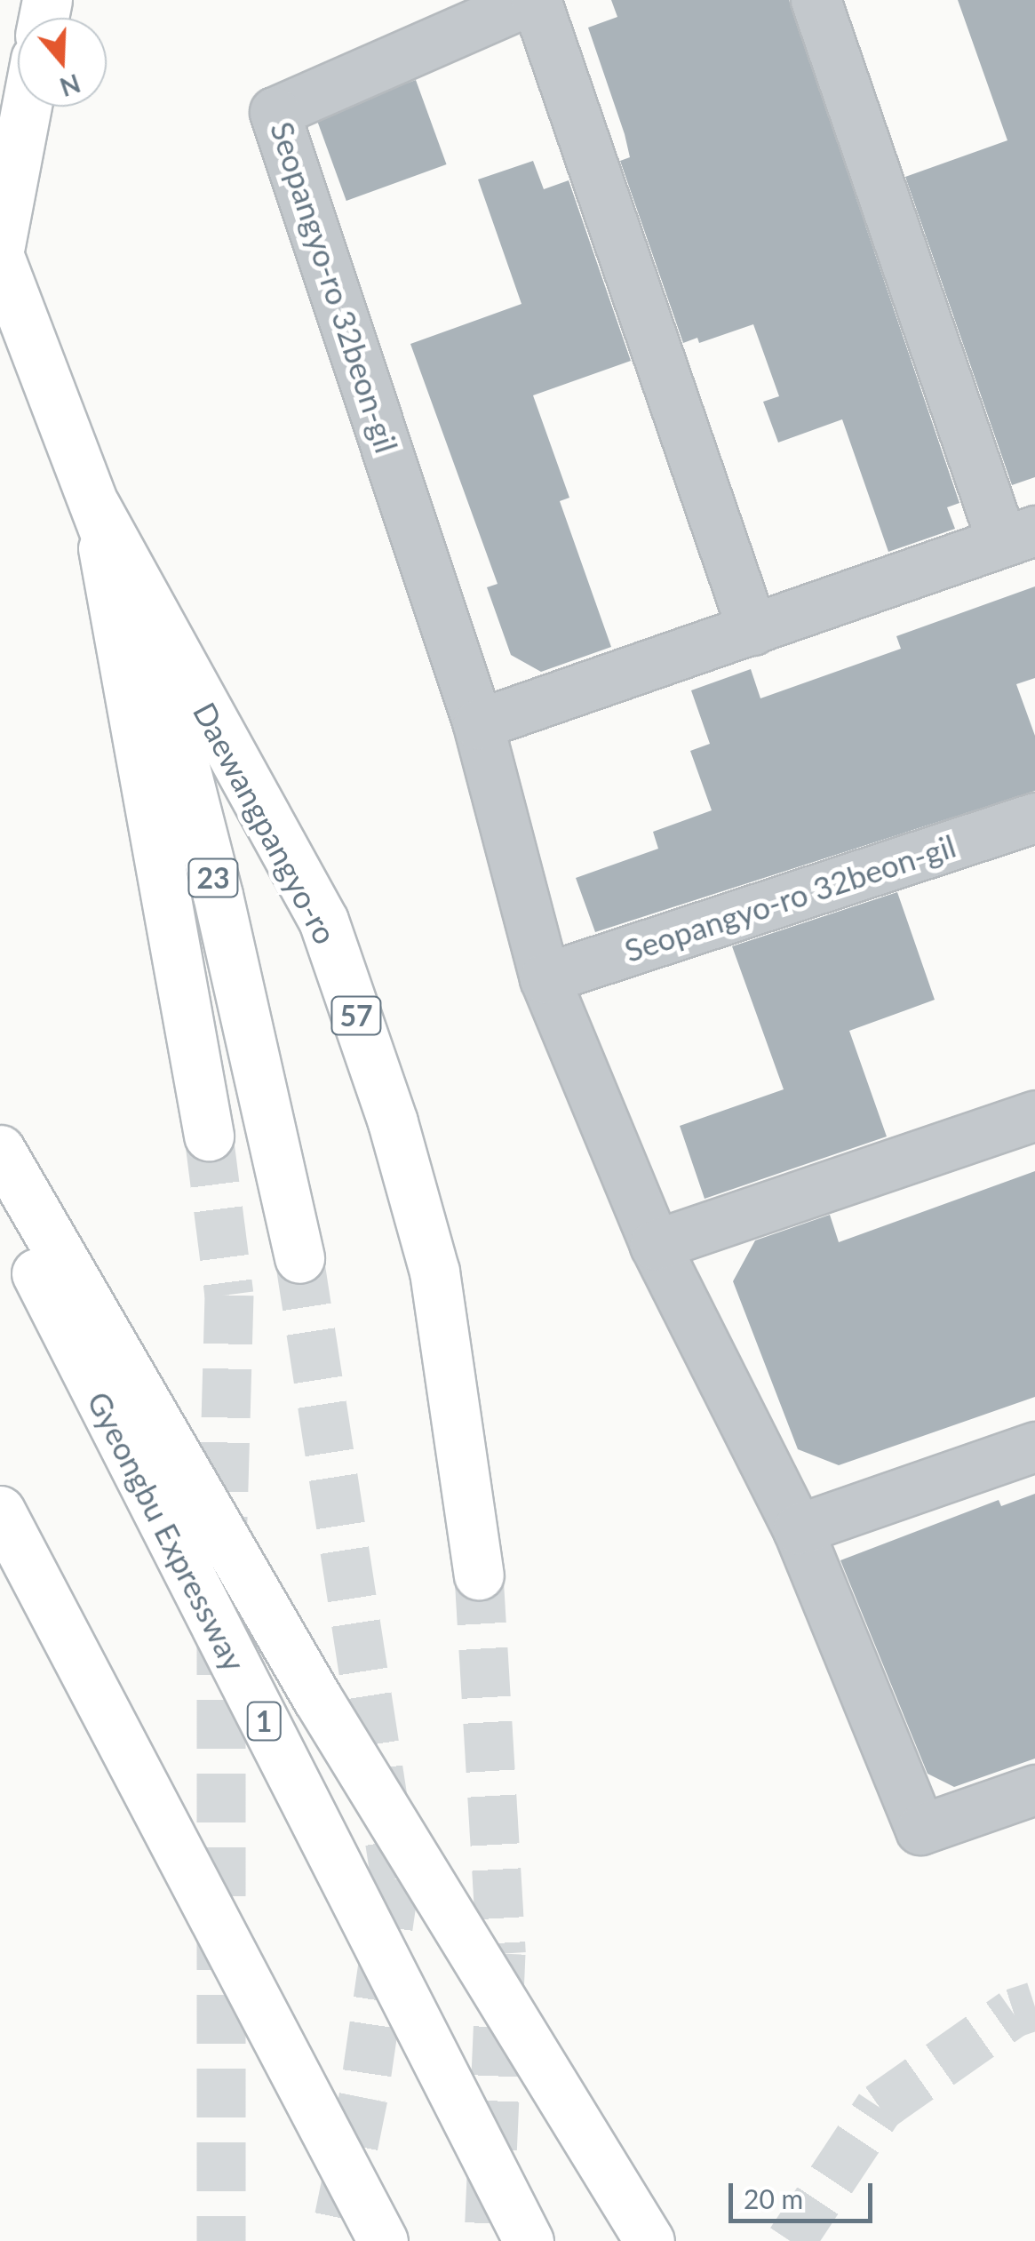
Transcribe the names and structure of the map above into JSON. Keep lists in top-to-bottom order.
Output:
{
  "streets": {
    "main road": [
      "Daewangpangyo-ro",
      "23",
      "57",
      "Gyeongbu Expressway",
      "1"
    ],
    "street": ["Seopangyo-ro 32beon-gil"]
  },
  "scale_bar": "20 m",
  "north": "bottom"
}
